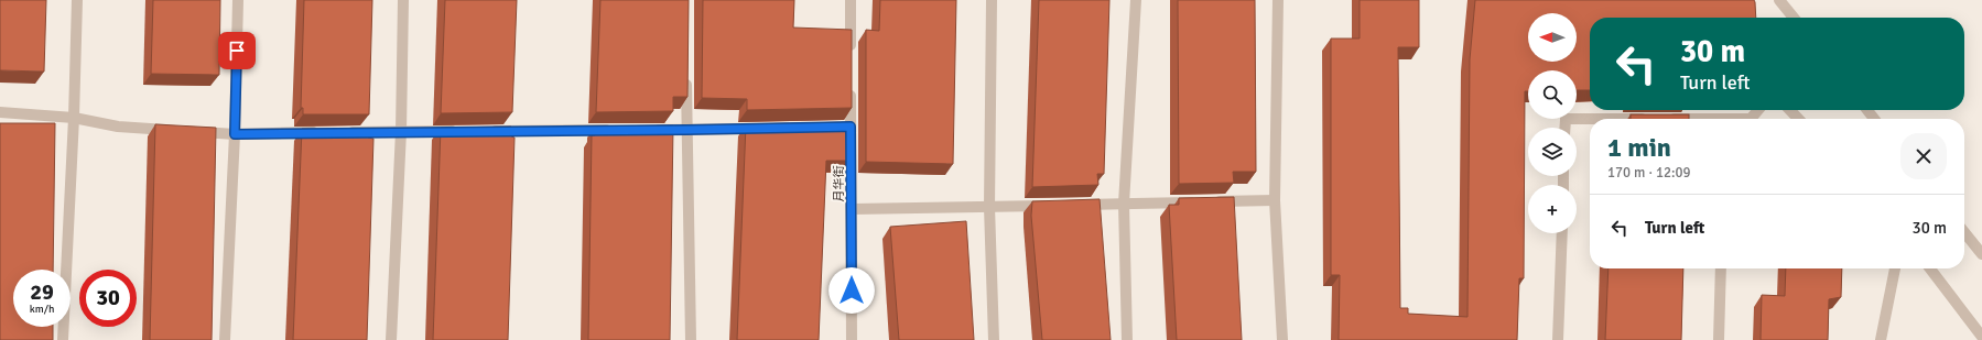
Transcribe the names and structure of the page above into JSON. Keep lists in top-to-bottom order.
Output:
{
  "streets": {
    "street": ["月华街"]
  },
  "north": "left",
  "page": {
    "map_buttons": "+",
    "turn": ["30 m", "Turn left"],
    "heading": ["1 min", "170 m · 12:09"],
    "list": [
      {
        "name": "Turn left",
        "value": "30 m"
      }
    ],
    "speed": "29 km/h",
    "limit": "30"
  }
}
